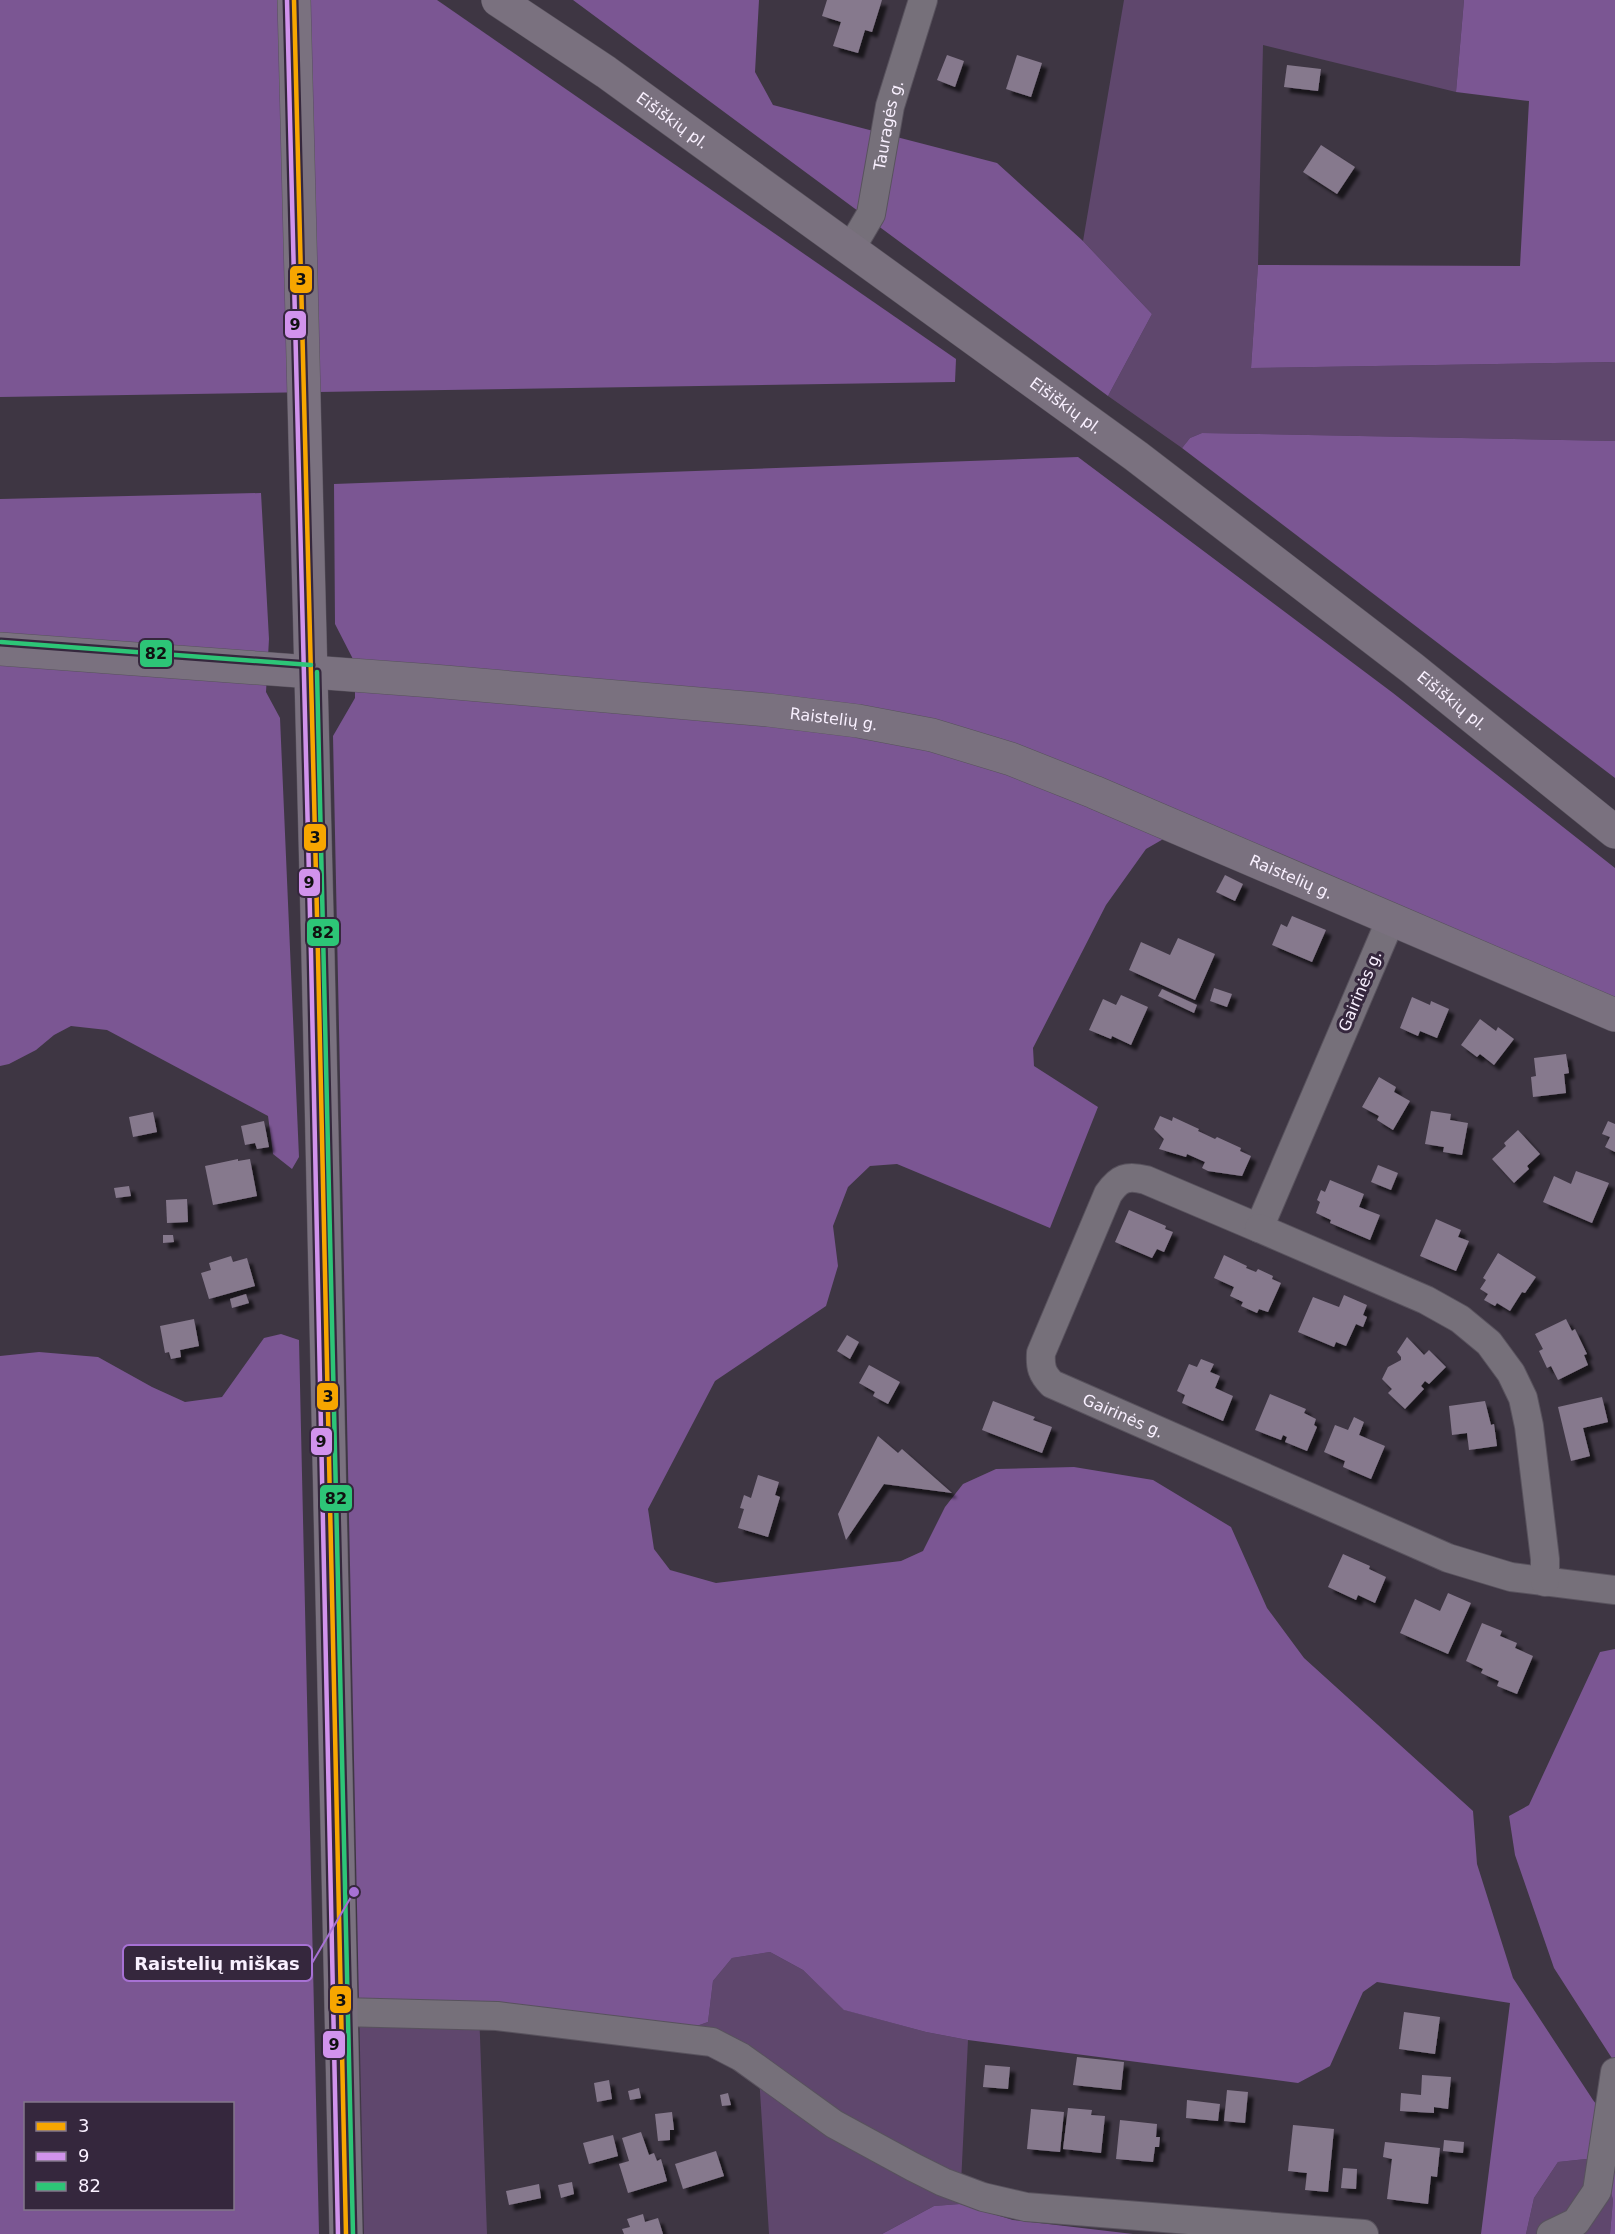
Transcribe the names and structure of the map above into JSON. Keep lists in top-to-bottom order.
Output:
{
  "streets": {
    "main road": ["Eišiškių pl.", "Raistelių g."],
    "street": ["Tauragės g.", "Gairinės g."]
  },
  "crossings": [
    ["Eišiškių pl.", "Tauragės g."],
    ["Raistelių g.", "Gairinės g."]
  ],
  "places": ["Raistelių miškas"],
  "lines": ["transit line 3", "transit line 9", "transit line 82"],
  "legend": ["3", "9", "82"]
}
